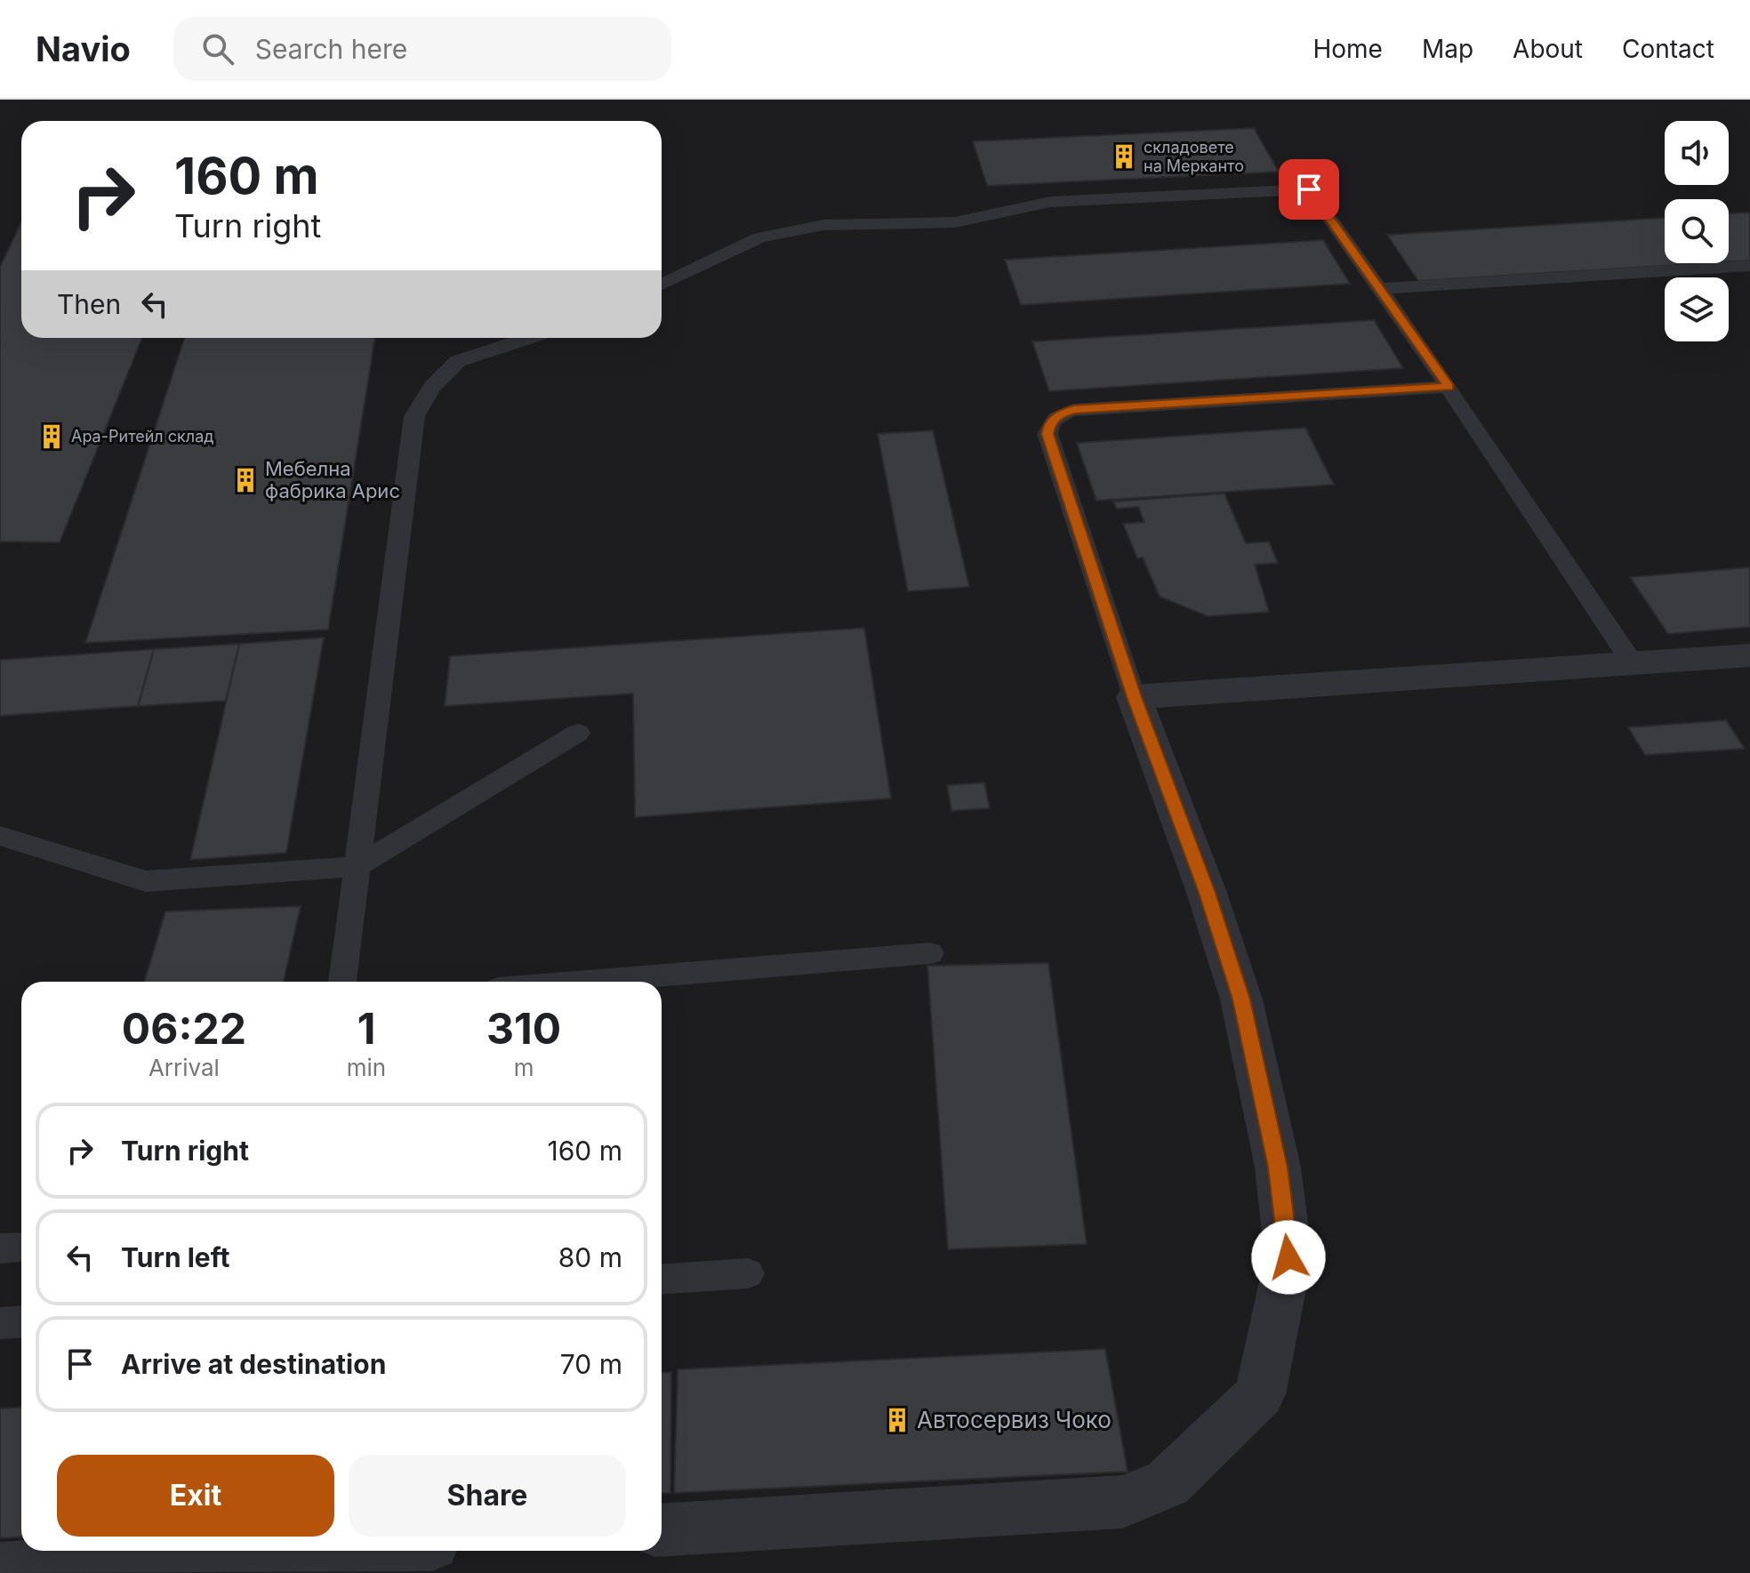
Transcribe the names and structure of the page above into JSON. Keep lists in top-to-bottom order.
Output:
{
  "places": {
    "building": [
      "складовете на Мерканто",
      "Ара-Ритейл склад",
      "Мебелна фабрика Арис",
      "Автосервиз Чоко"
    ]
  },
  "page": {
    "header": "Navio",
    "search": "Search here",
    "nav": [
      "Home",
      "Map",
      "About",
      "Contact"
    ],
    "turn": ["160 m", "Turn right"],
    "then": "Then",
    "eta": [
      "06:22",
      "Arrival",
      "1",
      "min",
      "310",
      "m"
    ],
    "list": [
      {
        "name": "Turn right",
        "value": "160 m"
      },
      {
        "name": "Turn left",
        "value": "80 m"
      },
      {
        "name": "Arrive at destination",
        "value": "70 m"
      }
    ],
    "buttons": ["Exit", "Share"]
  }
}
